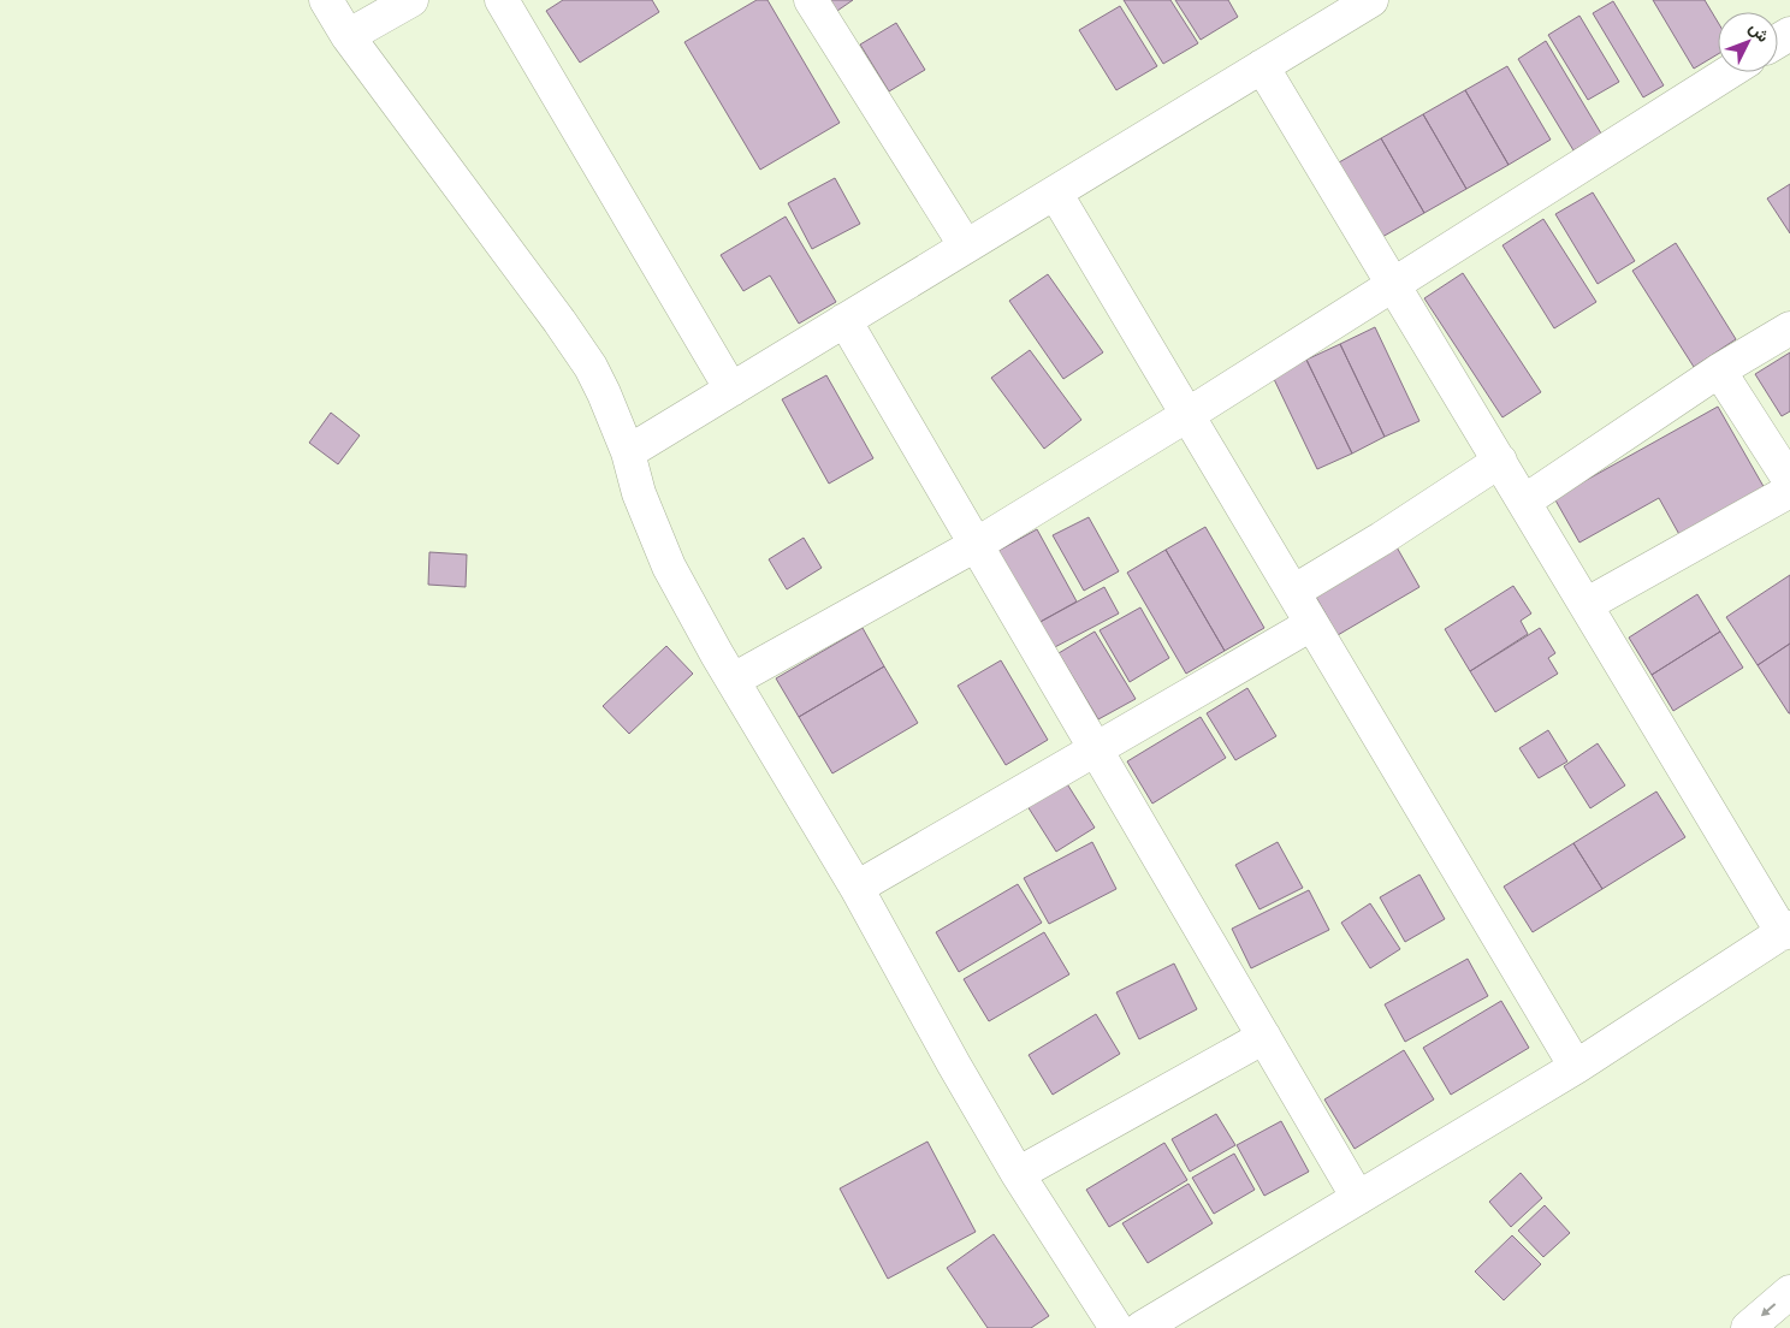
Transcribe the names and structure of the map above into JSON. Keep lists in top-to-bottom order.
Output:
{
  "north": "top right"
}
